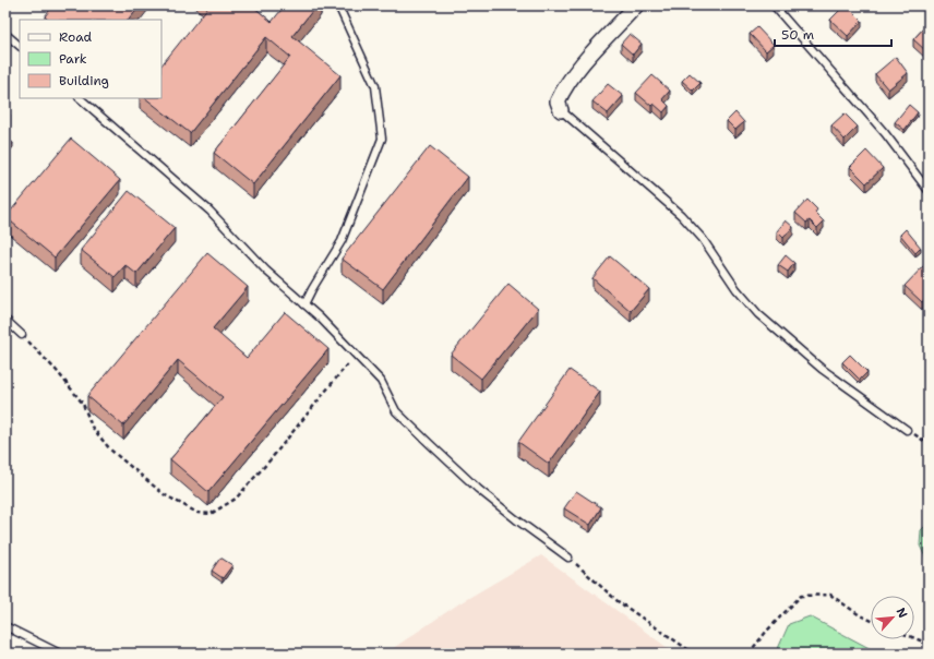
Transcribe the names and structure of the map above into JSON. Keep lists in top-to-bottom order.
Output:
{
  "legend": ["Road", "Park", "Building"],
  "scale_bar": "50 m",
  "north": "top right"
}
